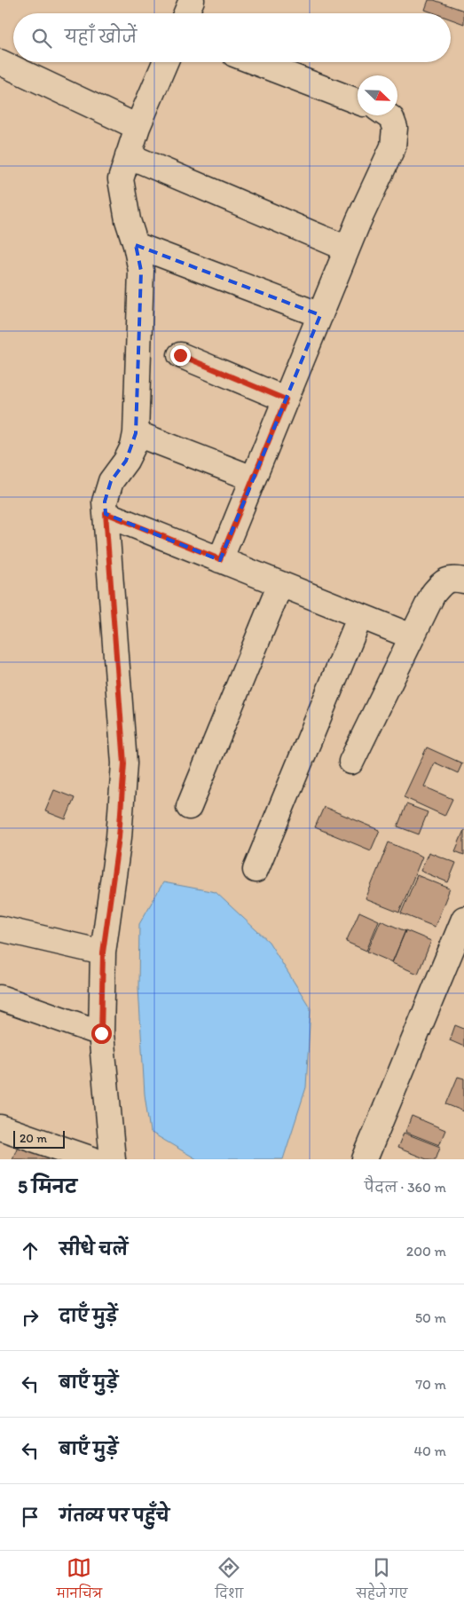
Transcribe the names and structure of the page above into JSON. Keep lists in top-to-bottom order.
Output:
{
  "scale_bar": "20 m",
  "north": "bottom right",
  "page": {
    "search": "यहाँ खोजें",
    "scale": "20 m",
    "heading": ["5 मिनट", "पैदल · 360 m"],
    "list": [
      ["सीधे चलें", "200 m"],
      ["दाएँ मुड़ें", "50 m"],
      ["बाएँ मुड़ें", "70 m"],
      ["बाएँ मुड़ें", "40 m"],
      "गंतव्य पर पहुँचे"
    ],
    "nav": ["मानचित्र", "दिशा", "सहेजे गए"]
  }
}
